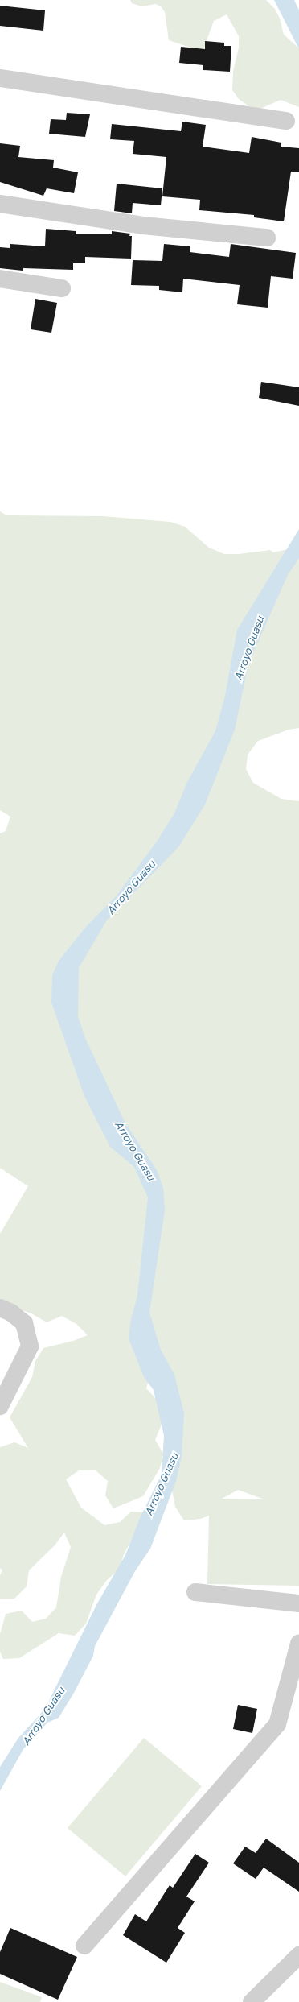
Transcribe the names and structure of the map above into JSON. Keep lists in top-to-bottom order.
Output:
{
  "water": ["Arroyo Guasu"]
}
